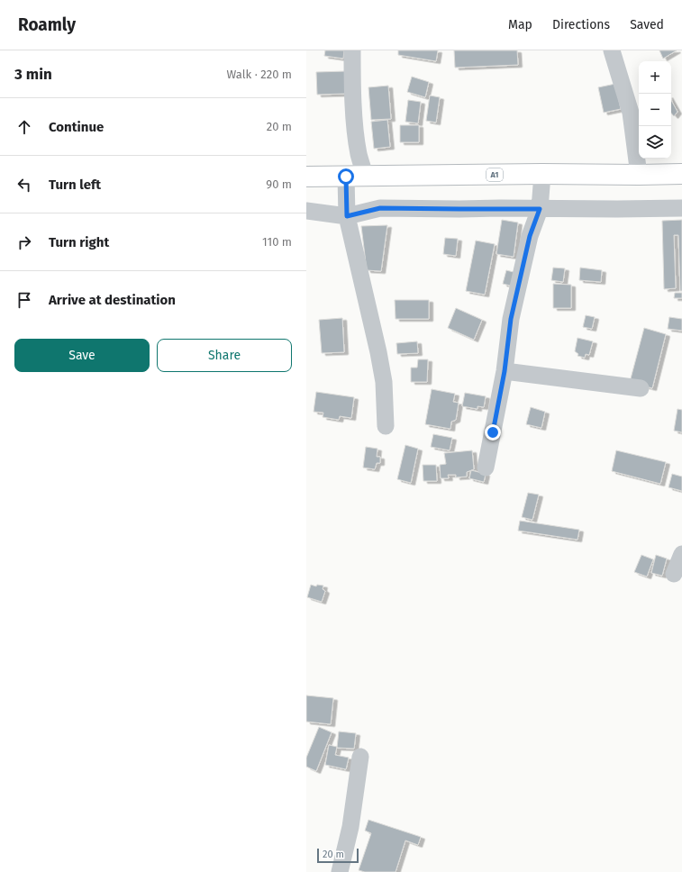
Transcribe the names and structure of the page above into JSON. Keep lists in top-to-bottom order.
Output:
{
  "streets": {
    "highway": ["A1"]
  },
  "scale_bar": "20 m",
  "page": {
    "header": "Roamly",
    "nav": ["Map", "Directions", "Saved"],
    "heading": ["3 min", "Walk · 220 m"],
    "map_buttons": ["+", "−"],
    "list": [
      ["Continue", "20 m"],
      ["Turn left", "90 m"],
      ["Turn right", "110 m"],
      "Arrive at destination"
    ],
    "buttons": ["Save", "Share"],
    "scale": "20 m"
  }
}
